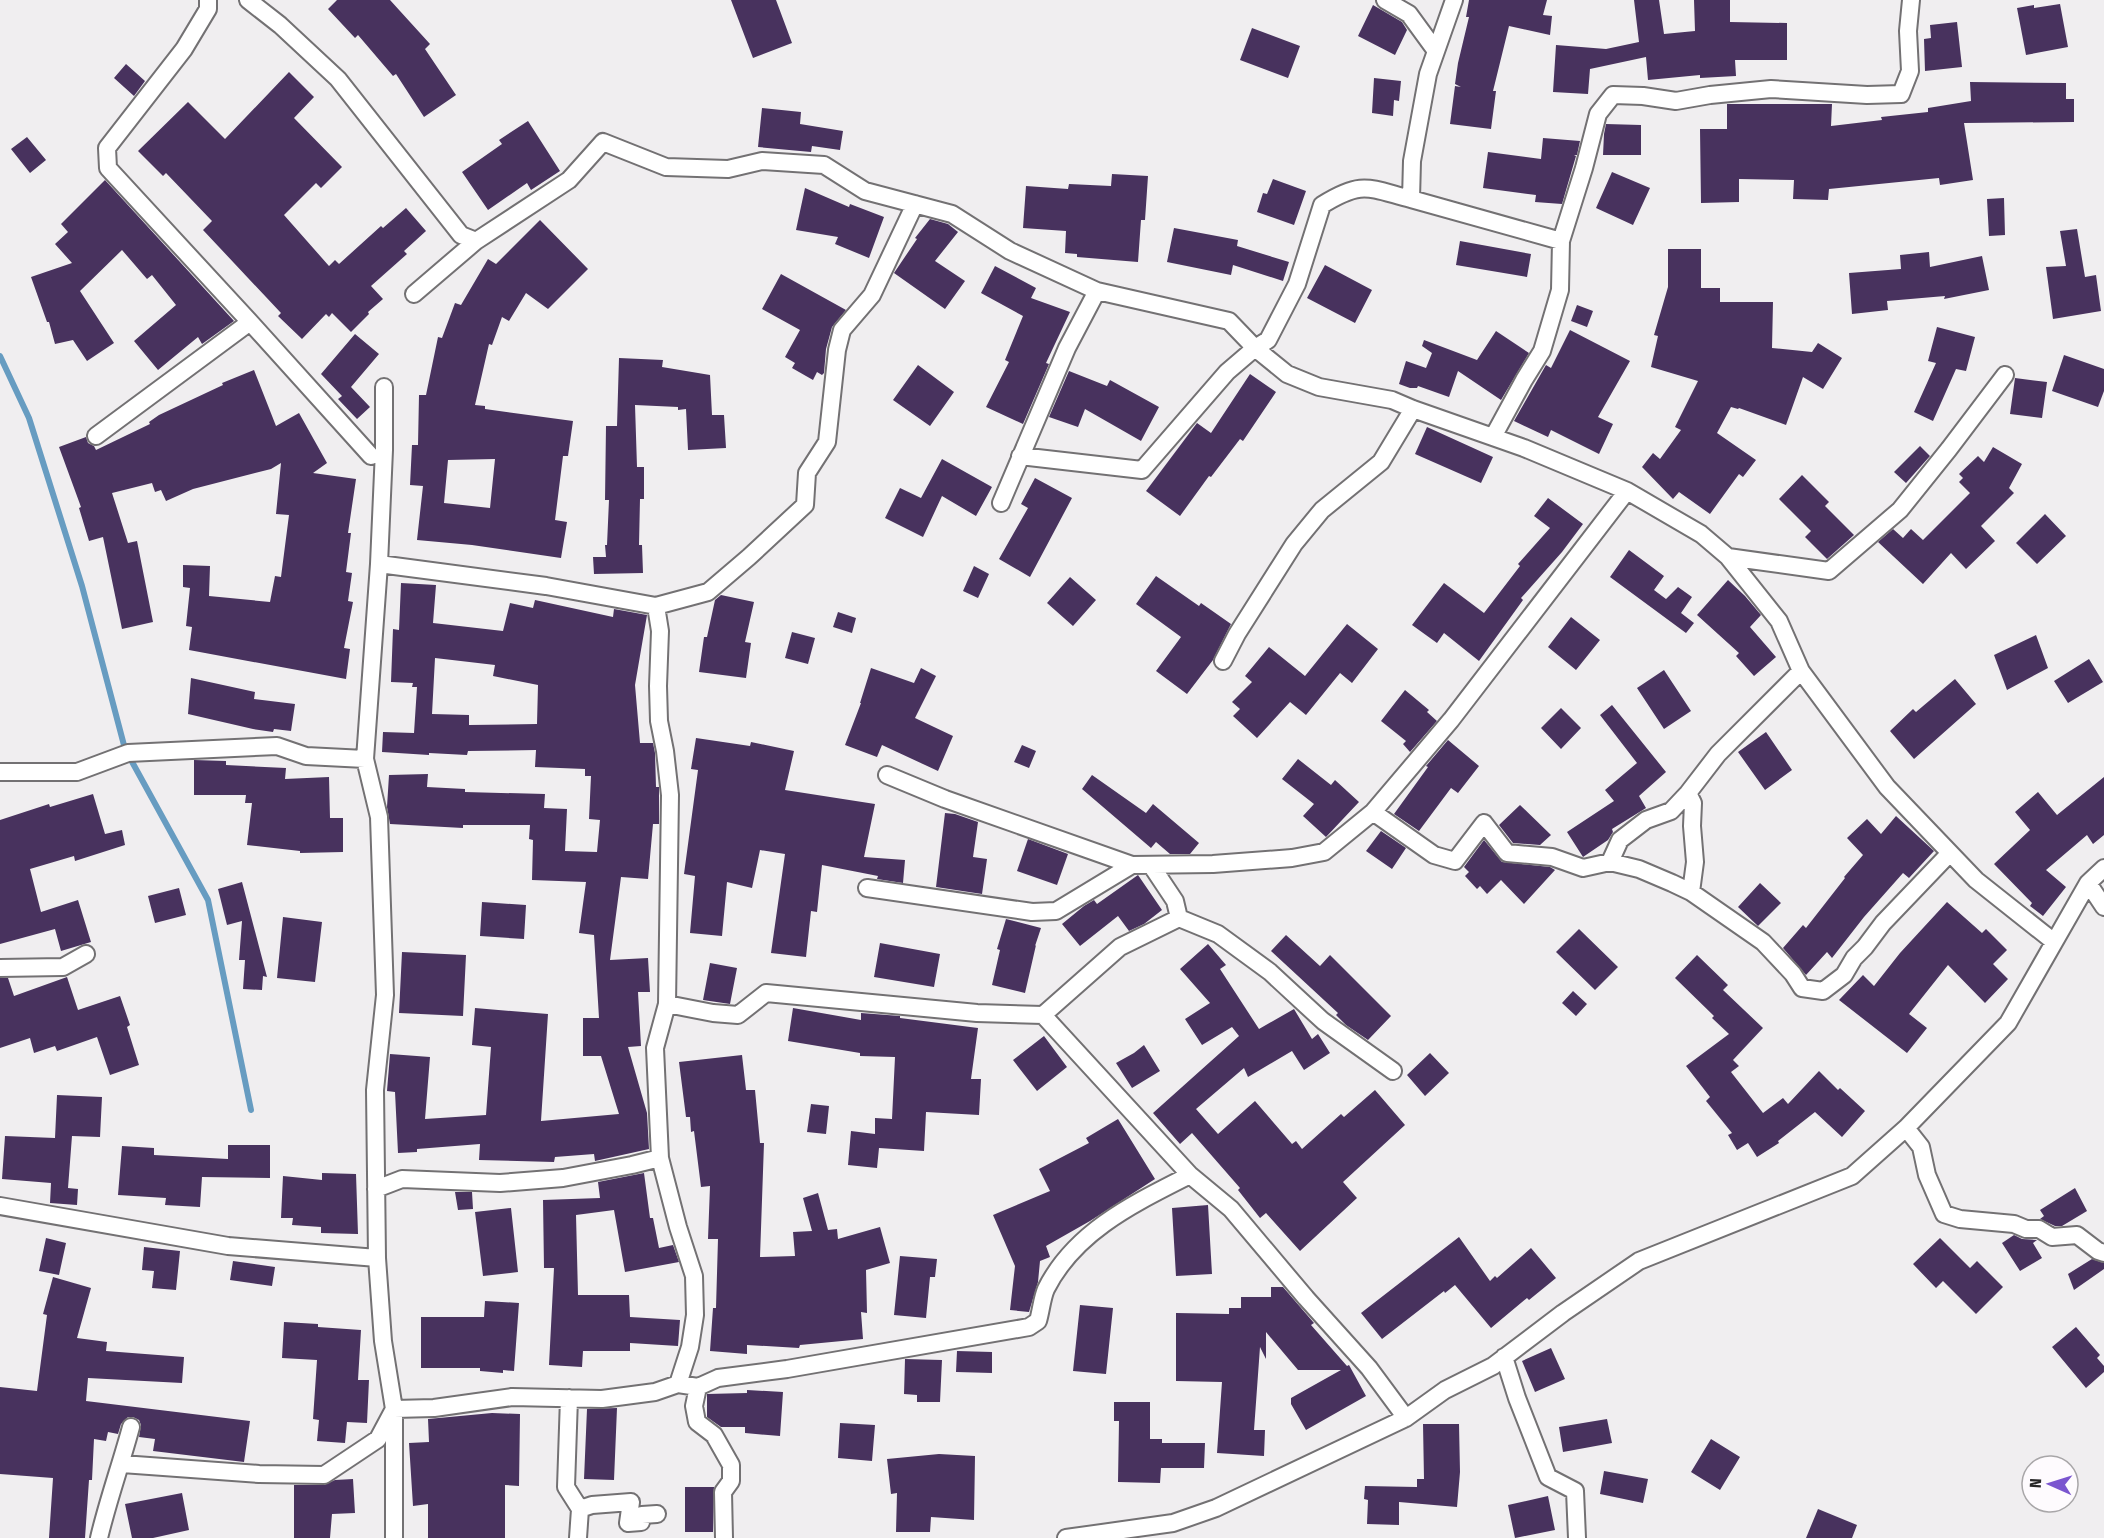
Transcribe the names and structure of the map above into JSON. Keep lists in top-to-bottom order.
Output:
{
  "north": "left"
}
